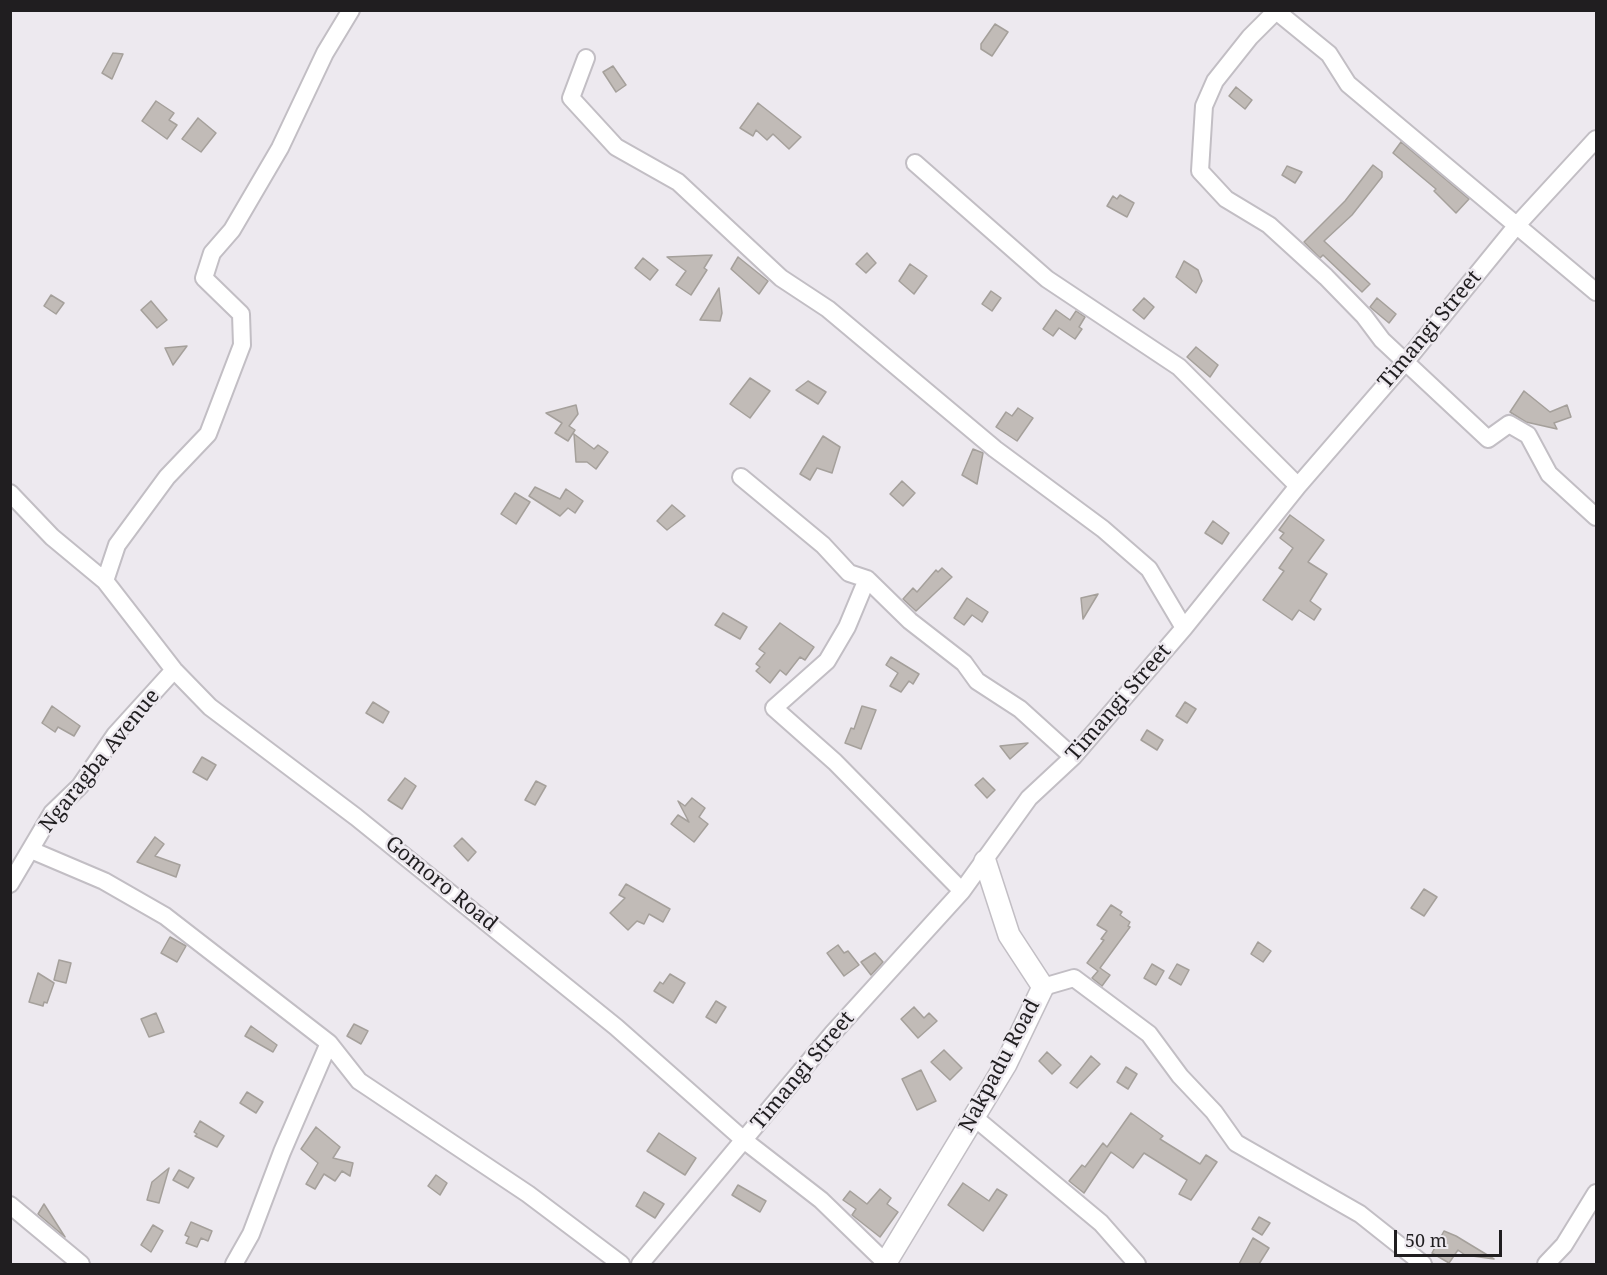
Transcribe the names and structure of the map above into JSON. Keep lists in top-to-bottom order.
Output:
{
  "streets": {
    "street": [
      "Timangi Street",
      "Ngaragba Avenue",
      "Gomoro Road",
      "Nakpadu Road"
    ]
  },
  "crossings": [
    ["Timangi Street", "Gomoro Road"],
    ["Timangi Street", "Nakpadu Road"],
    ["Ngaragba Avenue", "Gomoro Road"],
    ["Gomoro Road", "Nakpadu Road"]
  ],
  "scale_bar": "50 m"
}
